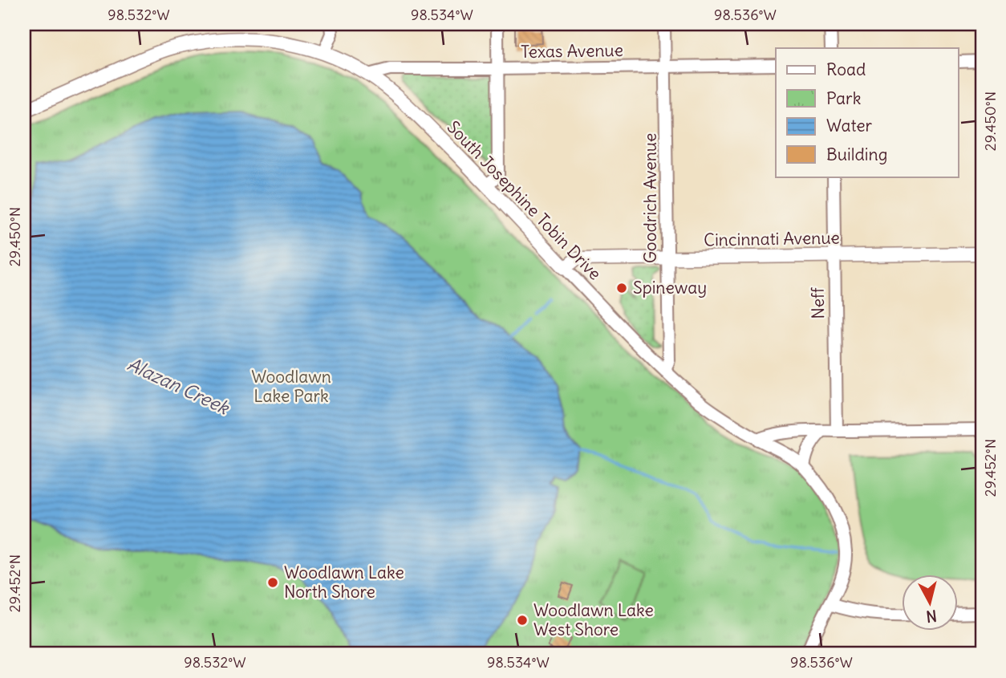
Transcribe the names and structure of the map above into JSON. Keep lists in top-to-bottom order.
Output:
{
  "streets": {
    "street": [
      "Texas Avenue",
      "Goodrich Avenue",
      "South Josephine Tobin Drive",
      "Cincinnati Avenue",
      "Neff"
    ]
  },
  "crossings": [
    ["Texas Avenue", "Goodrich Avenue"],
    ["Texas Avenue", "South Josephine Tobin Drive"],
    ["Goodrich Avenue", "South Josephine Tobin Drive"],
    ["Goodrich Avenue", "Cincinnati Avenue"],
    ["South Josephine Tobin Drive", "Cincinnati Avenue"],
    ["Cincinnati Avenue", "Neff"]
  ],
  "water": ["Alazan Creek"],
  "parks": ["Woodlawn Lake Park"],
  "places": ["Spineway", "Woodlawn Lake North Shore", "Woodlawn Lake West Shore"],
  "legend": [
    "Road",
    "Park",
    "Water",
    "Building"
  ],
  "north": "bottom",
  "coordinates": [
    "98.532°W",
    "98.534°W",
    "98.536°W",
    "29.450°N",
    "29.452°N"
  ]
}
